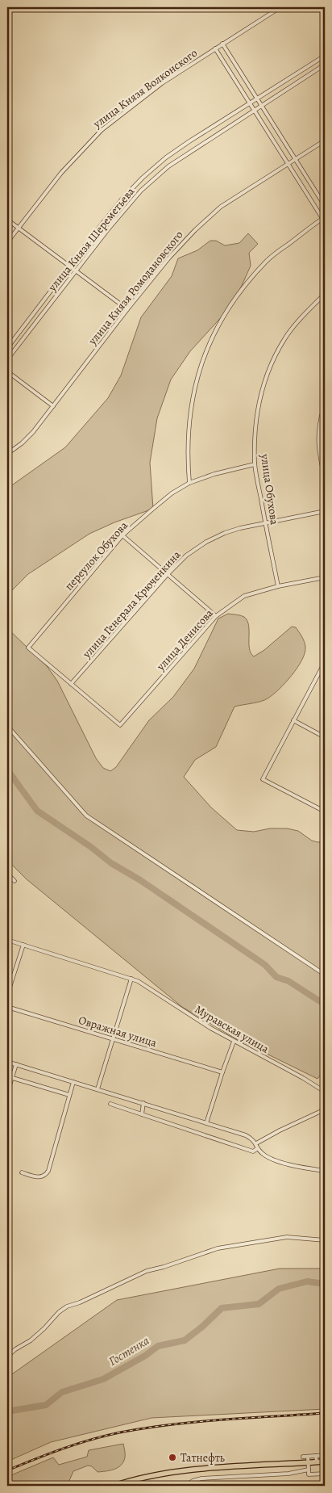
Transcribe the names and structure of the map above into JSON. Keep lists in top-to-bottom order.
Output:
{
  "streets": {
    "street": [
      "улица Князя Волконского",
      "улица Князя Шереметьева",
      "улица Князя Ромодановского",
      "улица Обухова",
      "переулок Обухова",
      "улица Генерала Крюченкина",
      "улица Денисова",
      "Муравская улица",
      "Овражная улица"
    ]
  },
  "crossings": [
    ["улица Обухова", "переулок Обухова"],
    ["улица Обухова", "улица Генерала Крюченкина"],
    ["улица Обухова", "улица Денисова"],
    ["переулок Обухова", "улица Генерала Крюченкина"],
    ["переулок Обухова", "улица Денисова"],
    ["улица Генерала Крюченкина", "улица Денисова"]
  ],
  "water": ["Гостенка"],
  "places": ["Татнефть"]
}
